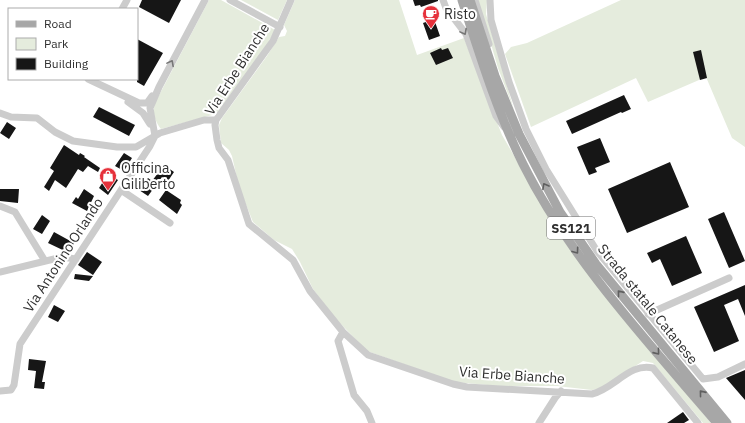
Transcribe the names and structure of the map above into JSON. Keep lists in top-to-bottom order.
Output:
{
  "streets": {
    "main road": ["SS121", "Strada statale Catanese"],
    "street": ["Via Erbe Bianche", "Via Antonino Orlando"]
  },
  "places": {
    "cafe": ["Risto"],
    "shop": ["Officina Giliberto"]
  },
  "legend": ["Road", "Park", "Building"]
}
